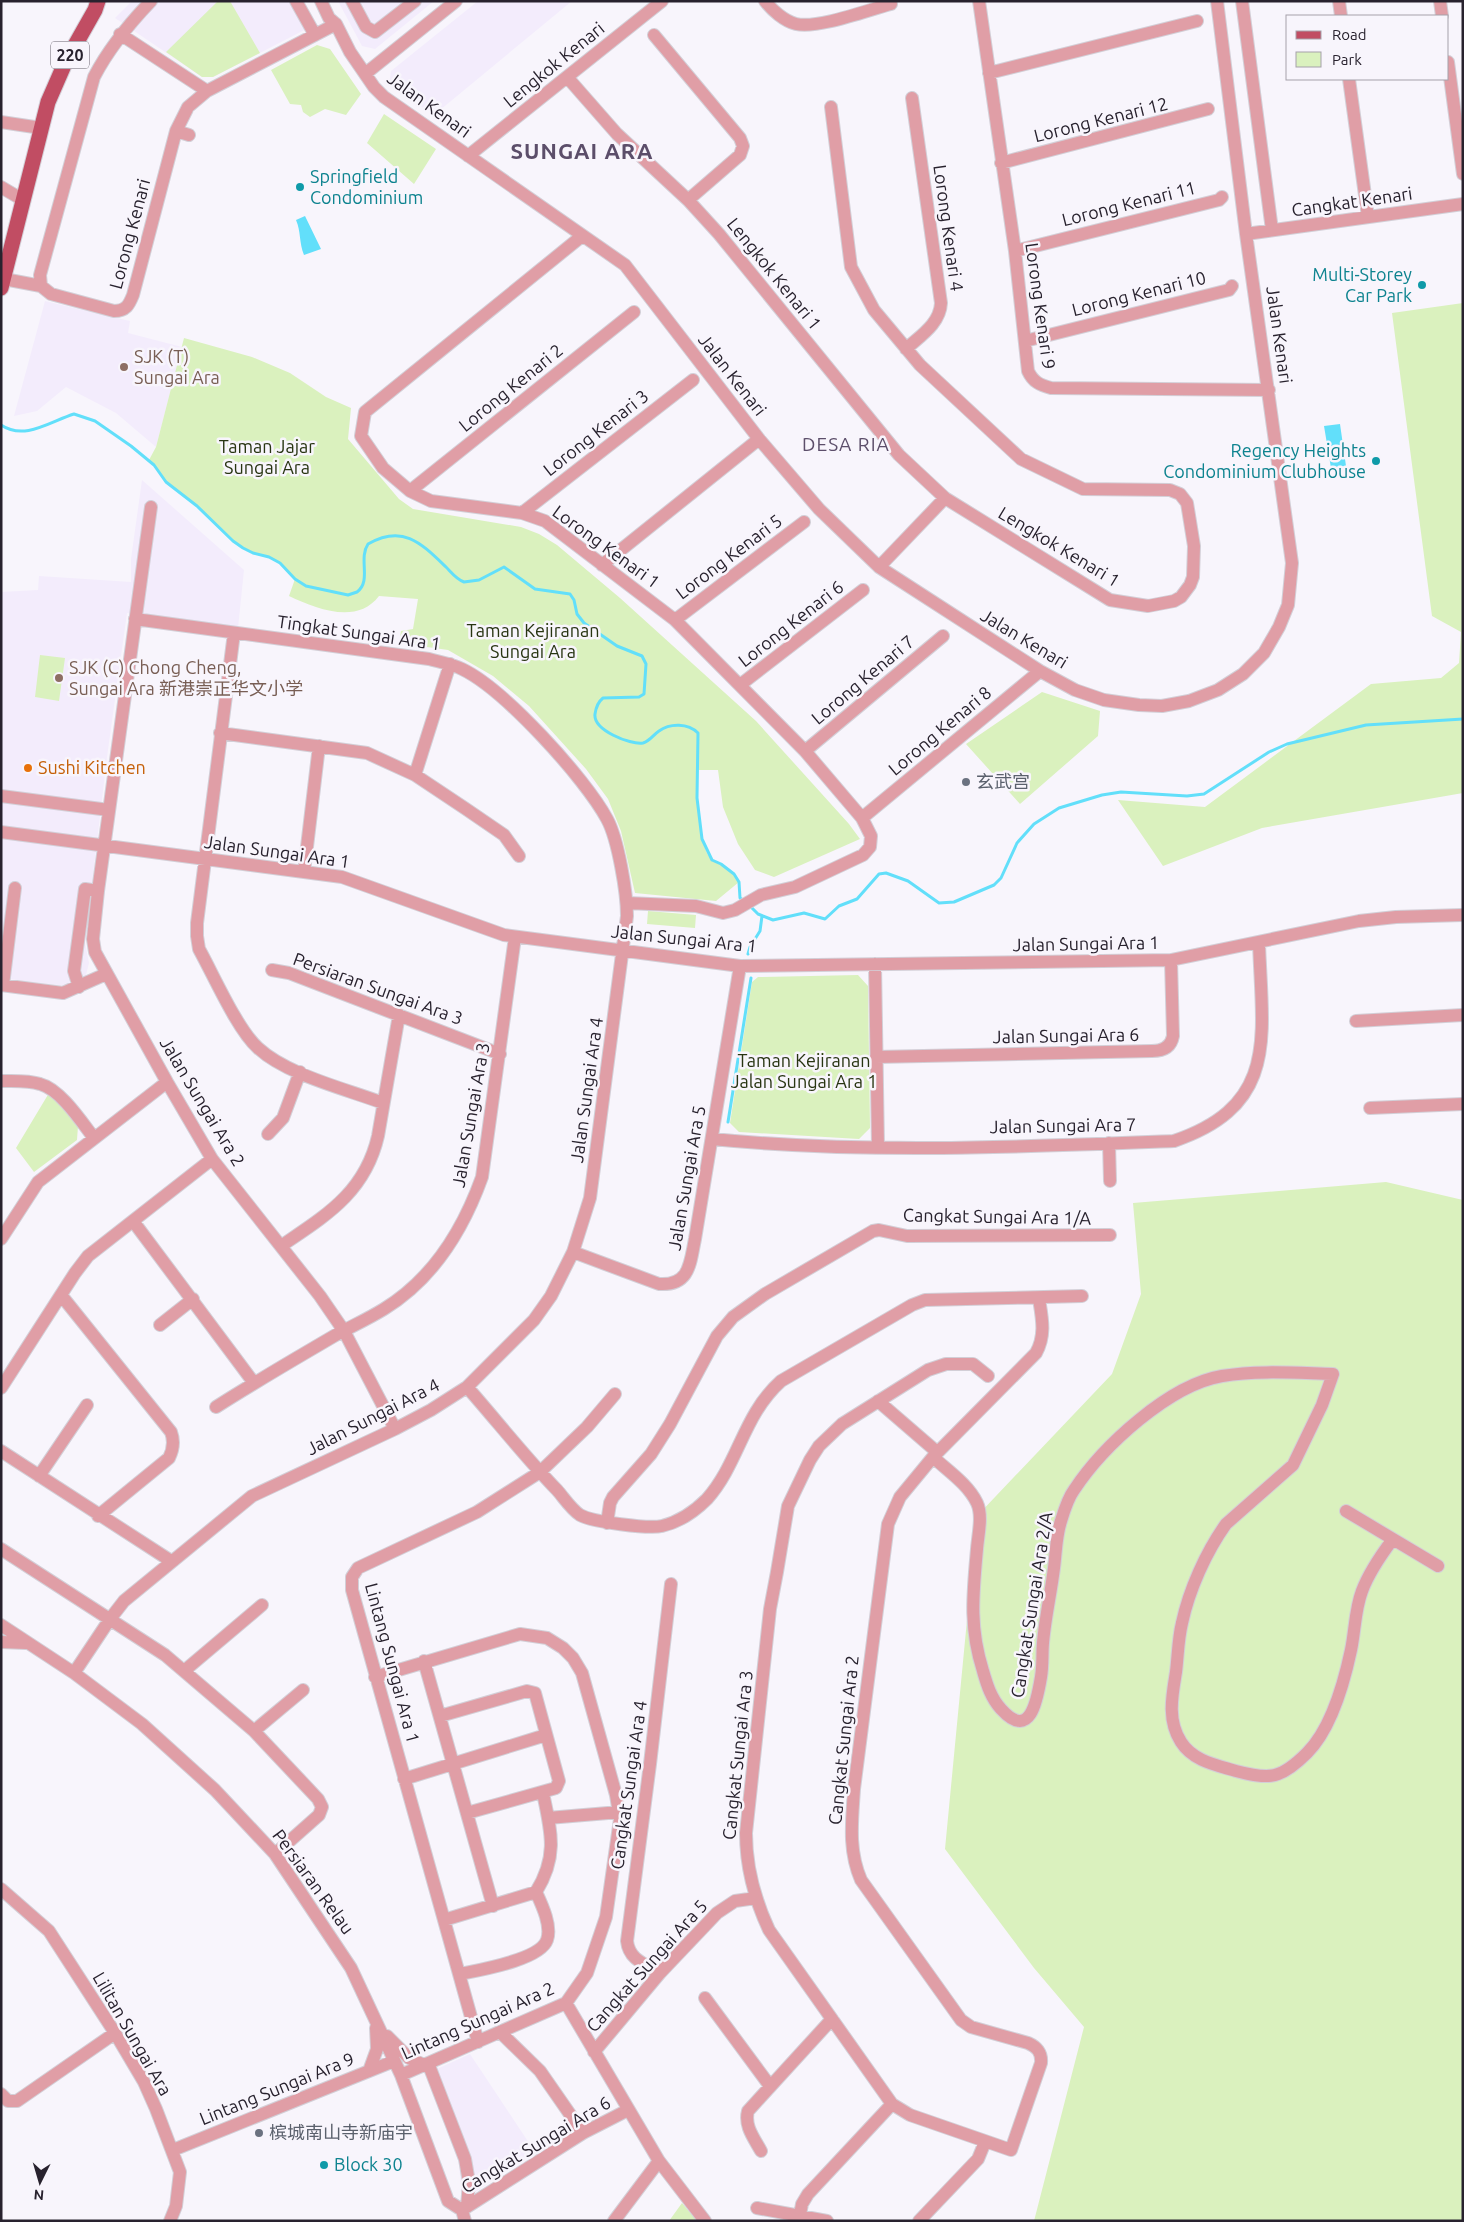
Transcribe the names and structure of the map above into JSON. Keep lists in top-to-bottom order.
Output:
{
  "streets": {
    "main road": ["220"],
    "street": [
      "Lengkok Kenari",
      "Jalan Kenari",
      "Lorong Kenari 12",
      "Cangkat Kenari",
      "Lorong Kenari 11",
      "Lorong Kenari 4",
      "Lorong Kenari",
      "Lengkok Kenari 1",
      "Lorong Kenari 10",
      "Lorong Kenari 9",
      "Lorong Kenari 2",
      "Lorong Kenari 3",
      "Lorong Kenari 1",
      "Lorong Kenari 5",
      "Lorong Kenari 6",
      "Tingkat Sungai Ara 1",
      "Lorong Kenari 7",
      "Lorong Kenari 8",
      "Jalan Sungai Ara 1",
      "Persiaran Sungai Ara 3",
      "Jalan Sungai Ara 6",
      "Jalan Sungai Ara 4",
      "Jalan Sungai Ara 2",
      "Jalan Sungai Ara 3",
      "Jalan Sungai Ara 7",
      "Jalan Sungai Ara 5",
      "Cangkat Sungai Ara 1/A",
      "Cangkat Sungai Ara 2/A",
      "Lintang Sungai Ara 1",
      "Cangkat Sungai Ara 2",
      "Cangkat Sungai Ara 3",
      "Cangkat Sungai Ara 4",
      "Persiaran Relau",
      "Cangkat Sungai Ara 5",
      "Lintang Sungai Ara 2",
      "Lilitan Sungai Ara",
      "Lintang Sungai Ara 9",
      "Cangkat Sungai Ara 6"
    ]
  },
  "crossings": [
    ["220", "Lorong Kenari"],
    ["Lengkok Kenari", "Jalan Kenari"],
    ["Lengkok Kenari", "Lengkok Kenari 1"],
    ["Jalan Kenari", "Cangkat Kenari"],
    ["Jalan Kenari", "Lorong Kenari"],
    ["Jalan Kenari", "Lorong Kenari 9"],
    ["Jalan Kenari", "Lorong Kenari 1"],
    ["Jalan Kenari", "Lorong Kenari 8"],
    ["Lorong Kenari 12", "Lorong Kenari 9"],
    ["Lorong Kenari 11", "Lorong Kenari 9"],
    ["Lorong Kenari 4", "Lengkok Kenari 1"],
    ["Lorong Kenari 10", "Lorong Kenari 9"],
    ["Lorong Kenari 2", "Lorong Kenari 1"],
    ["Lorong Kenari 3", "Lorong Kenari 1"],
    ["Lorong Kenari 1", "Lorong Kenari 5"],
    ["Lorong Kenari 1", "Lorong Kenari 6"],
    ["Lorong Kenari 1", "Tingkat Sungai Ara 1"],
    ["Lorong Kenari 1", "Lorong Kenari 7"],
    ["Lorong Kenari 1", "Lorong Kenari 8"],
    ["Tingkat Sungai Ara 1", "Jalan Sungai Ara 1"],
    ["Tingkat Sungai Ara 1", "Jalan Sungai Ara 4"],
    ["Jalan Sungai Ara 1", "Jalan Sungai Ara 6"],
    ["Jalan Sungai Ara 1", "Jalan Sungai Ara 4"],
    ["Jalan Sungai Ara 1", "Jalan Sungai Ara 2"],
    ["Jalan Sungai Ara 1", "Jalan Sungai Ara 3"],
    ["Jalan Sungai Ara 1", "Jalan Sungai Ara 7"],
    ["Jalan Sungai Ara 1", "Jalan Sungai Ara 5"],
    ["Persiaran Sungai Ara 3", "Jalan Sungai Ara 3"],
    ["Jalan Sungai Ara 4", "Jalan Sungai Ara 2"],
    ["Jalan Sungai Ara 4", "Jalan Sungai Ara 5"],
    ["Jalan Sungai Ara 4", "Persiaran Relau"],
    ["Jalan Sungai Ara 2", "Jalan Sungai Ara 3"],
    ["Jalan Sungai Ara 7", "Jalan Sungai Ara 5"],
    ["Cangkat Sungai Ara 2/A", "Cangkat Sungai Ara 2"],
    ["Lintang Sungai Ara 1", "Lintang Sungai Ara 2"],
    ["Cangkat Sungai Ara 2", "Cangkat Sungai Ara 3"],
    ["Cangkat Sungai Ara 3", "Cangkat Sungai Ara 5"],
    ["Cangkat Sungai Ara 4", "Cangkat Sungai Ara 5"],
    ["Persiaran Relau", "Lintang Sungai Ara 2"],
    ["Persiaran Relau", "Lintang Sungai Ara 9"],
    ["Persiaran Relau", "Cangkat Sungai Ara 6"],
    ["Cangkat Sungai Ara 5", "Cangkat Sungai Ara 6"],
    ["Lintang Sungai Ara 2", "Cangkat Sungai Ara 6"],
    ["Lilitan Sungai Ara", "Lintang Sungai Ara 9"]
  ],
  "districts": ["SUNGAI ARA", "DESA RIA"],
  "parks": ["Taman Jajar Sungai Ara", "Taman Kejiranan Sungai Ara", "Taman Kejiranan Jalan Sungai Ara 1"],
  "places": [
    "Springfield Condominium",
    "Multi-Storey Car Park",
    "SJK (T) Sungai Ara",
    "Regency Heights Condominium Clubhouse",
    "SJK (C) Chong Cheng, Sungai Ara 新港崇正华文小学",
    "Sushi Kitchen",
    "玄武宫",
    "槟城南山寺新庙宇",
    "Block 30"
  ],
  "legend": ["Road", "Park"],
  "north": "bottom"
}
